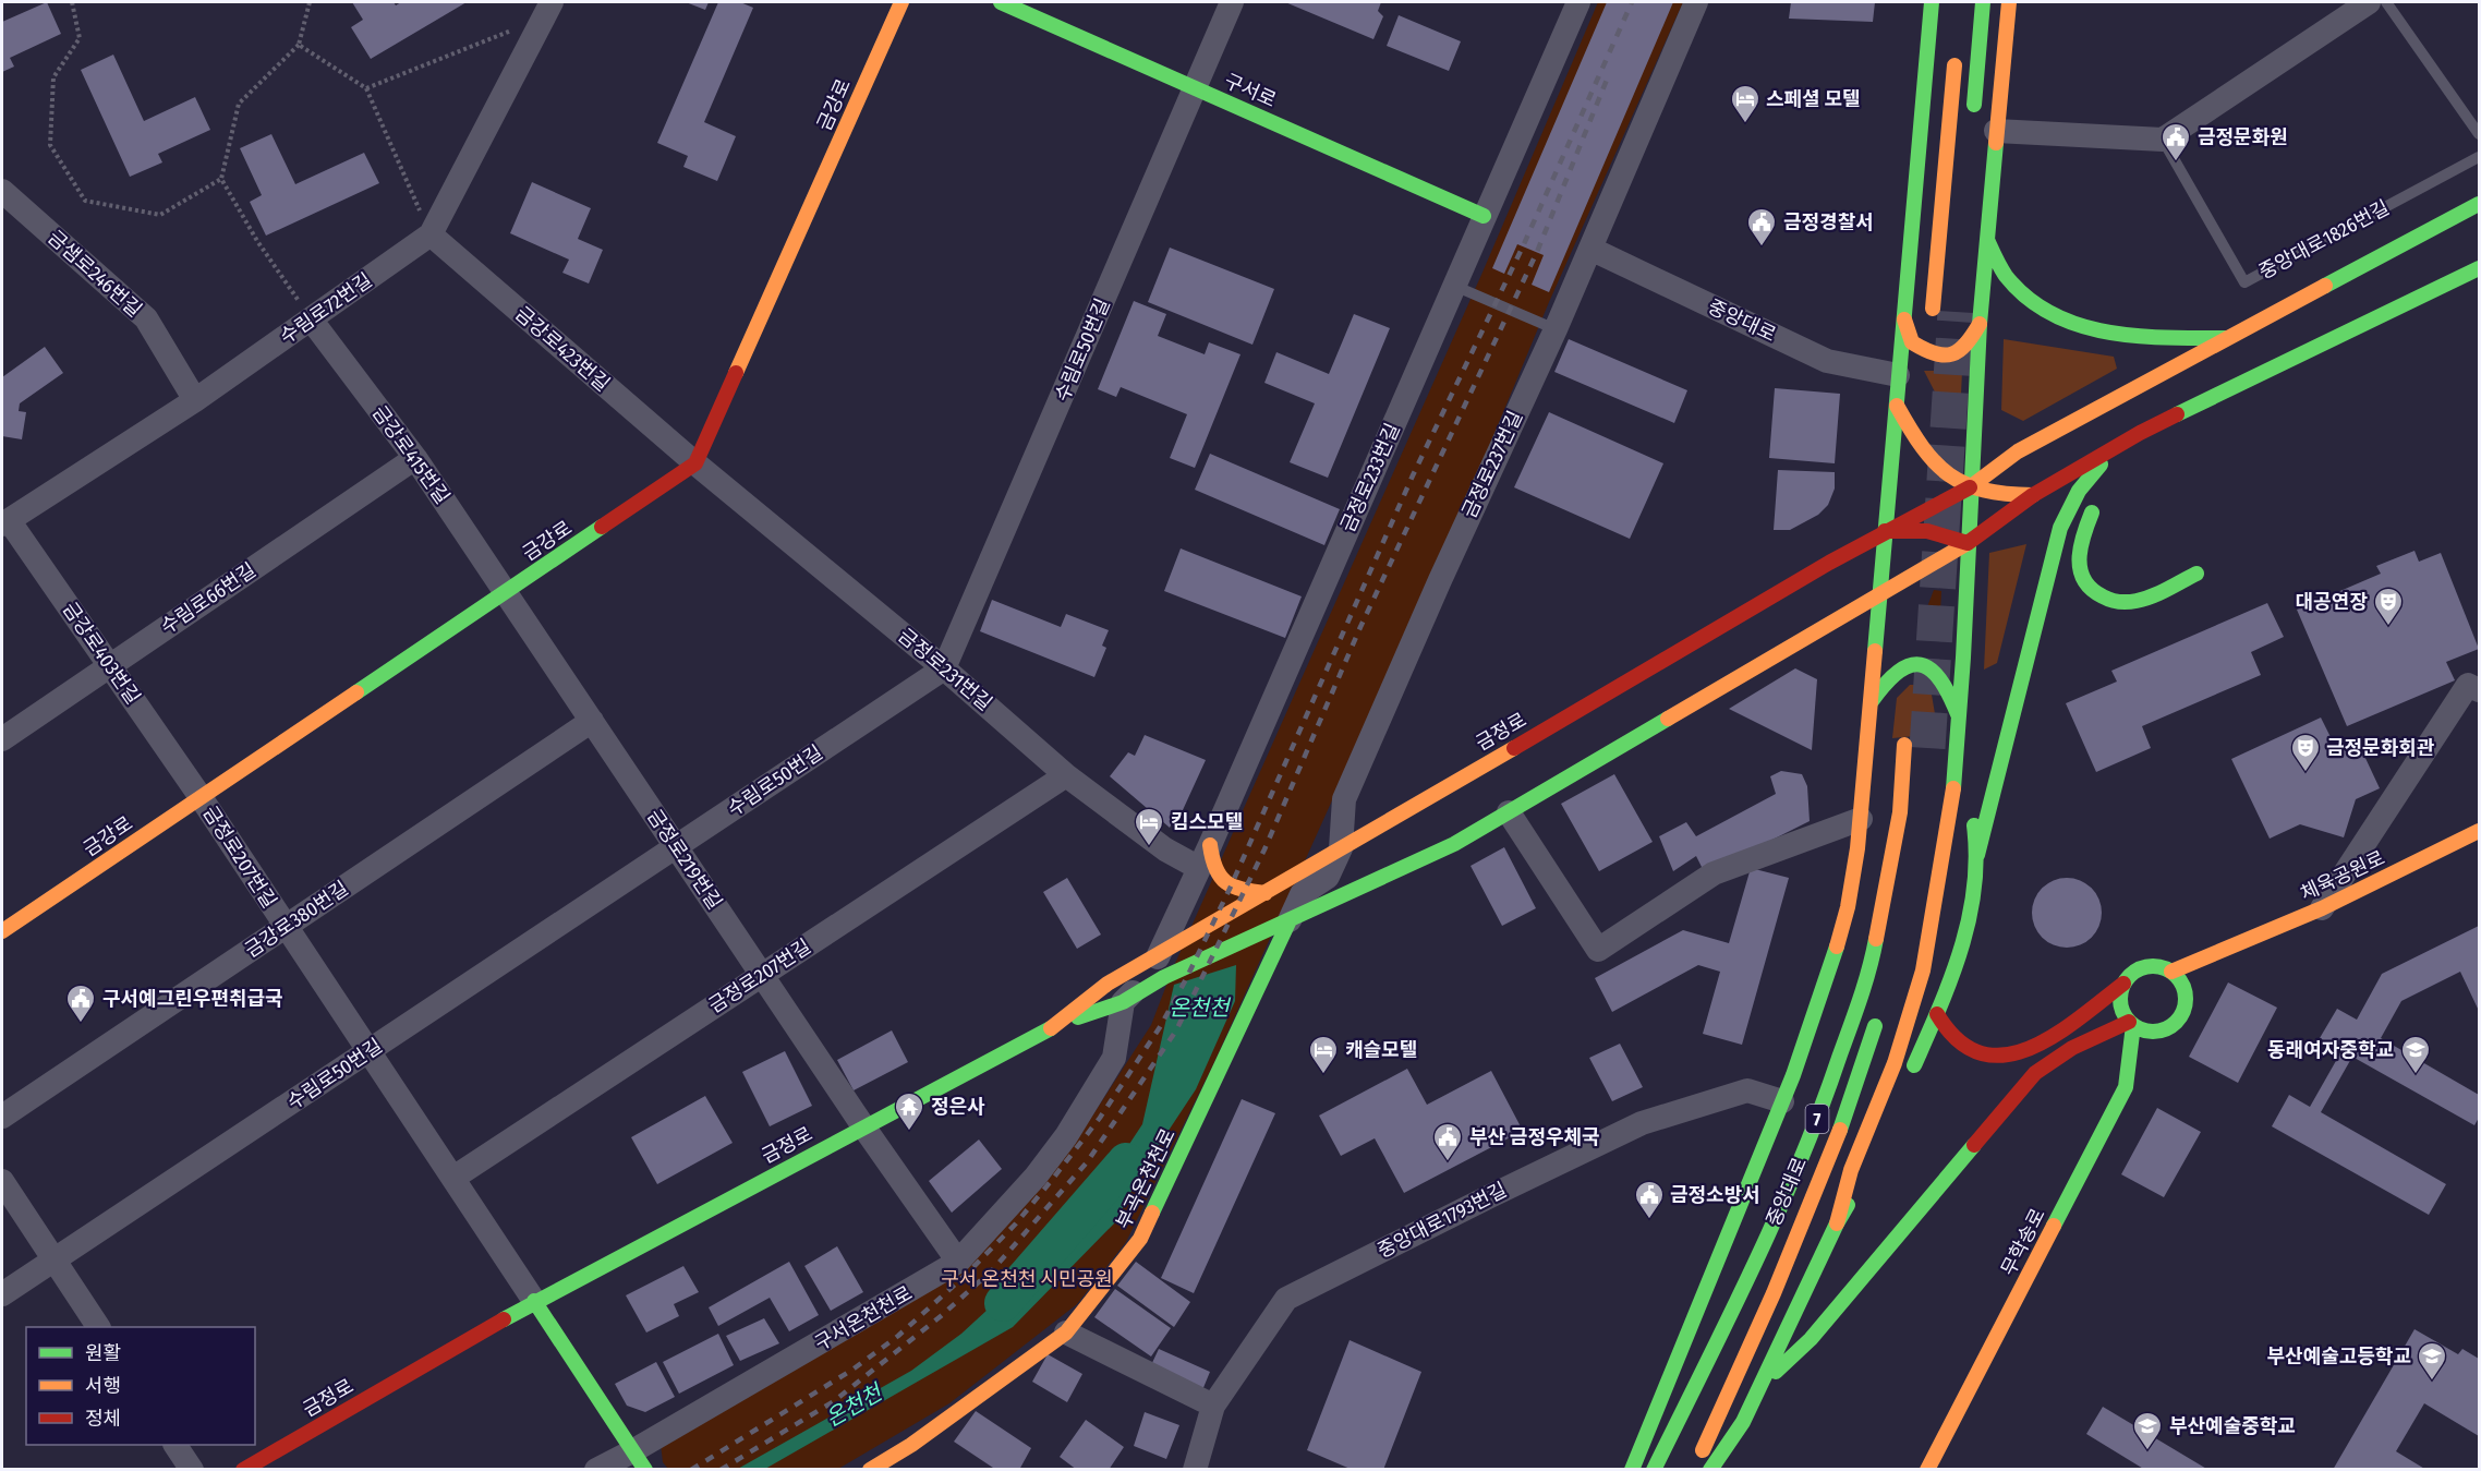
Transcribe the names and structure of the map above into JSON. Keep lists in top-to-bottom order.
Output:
{
  "streets": {
    "main road": [
      "구서로",
      "금강로",
      "중앙대로",
      "금정로",
      "체육공원로",
      "7",
      "부곡온천천로",
      "무학송로"
    ],
    "street": [
      "금샘로246번길",
      "수림로72번길",
      "금강로423번길",
      "수림로50번길",
      "금강로415번길",
      "금정로237번길",
      "금정로233번길",
      "수림로66번길",
      "금강로403번길",
      "금정로231번길",
      "금정로207번길",
      "금정로219번길",
      "금강로380번길",
      "중앙대로1793번길",
      "구서온천천로"
    ],
    "lane": ["중앙대로1826번길"]
  },
  "crossings": [
    ["구서로", "수림로50번길"],
    ["구서로", "금정로233번길"],
    ["금강로", "금강로423번길"],
    ["금강로", "금강로415번길"],
    ["금강로", "금강로403번길"],
    ["금강로", "금정로231번길"],
    ["금강로", "금정로207번길"],
    ["금강로", "금정로219번길"],
    ["금샘로246번길", "수림로72번길"],
    ["수림로72번길", "금강로423번길"],
    ["수림로72번길", "금강로415번길"],
    ["수림로72번길", "금강로403번길"],
    ["중앙대로", "금정로237번길"],
    ["금강로423번길", "금정로231번길"],
    ["수림로50번길", "금정로231번길"],
    ["수림로50번길", "금정로207번길"],
    ["수림로50번길", "금정로219번길"],
    ["금강로415번길", "수림로66번길"],
    ["금강로415번길", "금정로219번길"],
    ["금정로237번길", "금정로"],
    ["금정로237번길", "부곡온천천로"],
    ["금정로233번길", "금정로231번길"],
    ["금정로233번길", "금정로"],
    ["금정로233번길", "구서온천천로"],
    ["수림로66번길", "금강로403번길"],
    ["금강로403번길", "금정로207번길"],
    ["금정로231번길", "금정로207번길"],
    ["금정로", "금정로207번길"],
    ["금정로", "금정로219번길"],
    ["금정로", "부곡온천천로"],
    ["금정로", "구서온천천로"],
    ["금정로207번길", "금정로219번길"],
    ["금정로207번길", "금강로380번길"],
    ["금정로219번길", "금강로380번길"],
    ["금정로219번길", "구서온천천로"],
    ["체육공원로", "무학송로"]
  ],
  "water": ["온천천"],
  "parks": ["구서 온천천 시민공원"],
  "places": {
    "hotel": ["스페셜 모텔", "킴스모텔", "캐슬모텔"],
    "public building": [
      "금정문화원",
      "금정경찰서",
      "구서예그린우편취급국",
      "부산 금정우체국",
      "금정소방서"
    ],
    "theatre": ["대공연장", "금정문화회관"],
    "school or university": ["동래여자중학교", "부산예술고등학교", "부산예술중학교"],
    "temple": ["정은사"]
  },
  "legend": ["원활", "서행", "정체"]
}
